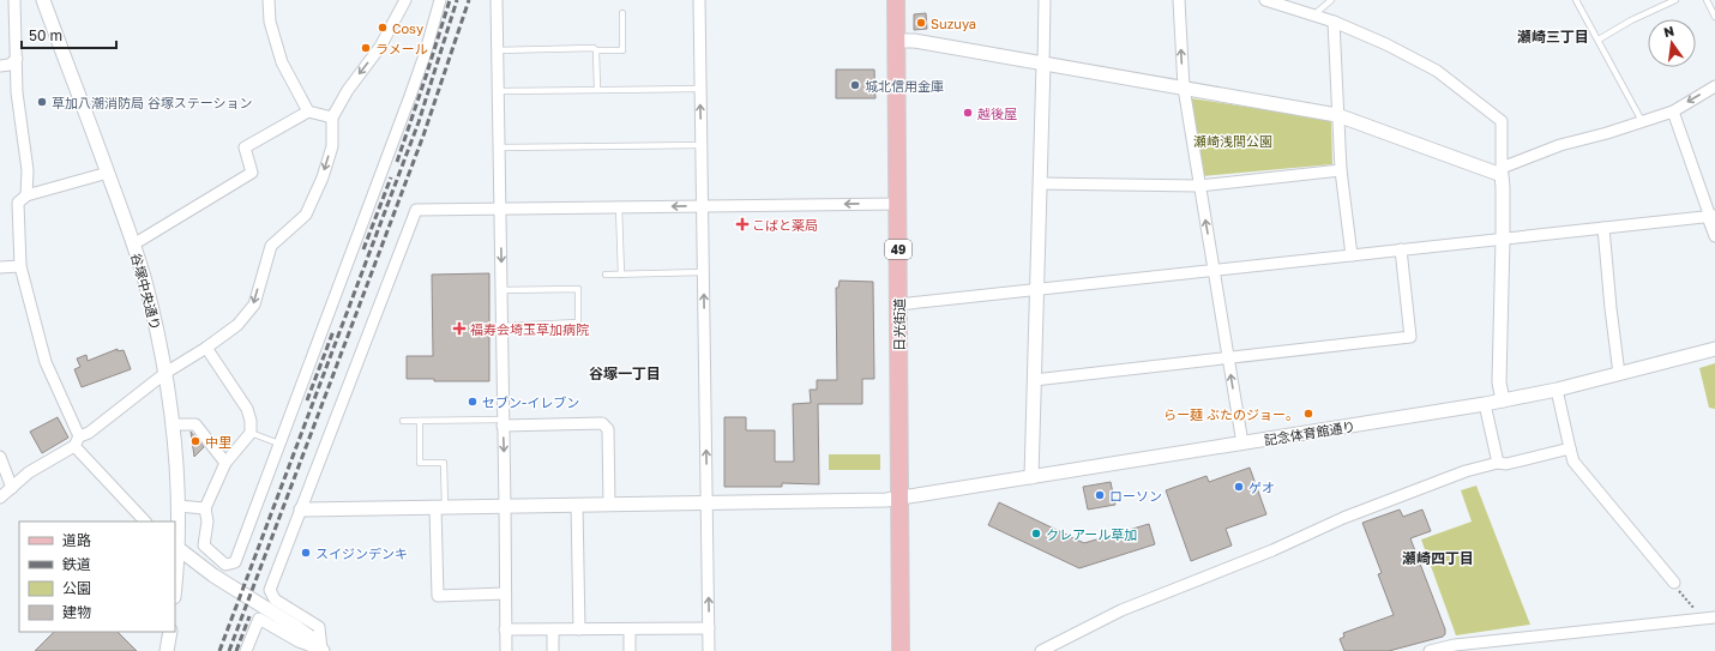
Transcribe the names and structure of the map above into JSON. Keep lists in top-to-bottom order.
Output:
{
  "streets": {
    "main road": ["49", "日光街道"],
    "street": ["谷塚中央通り", "記念体育館通り"]
  },
  "crossings": [
    ["日光街道", "記念体育館通り"]
  ],
  "districts": ["瀬崎三丁目", "谷塚一丁目", "瀬崎四丁目"],
  "parks": ["瀬崎浅間公園"],
  "places": {
    "other": [
      "Suzuya",
      "Cosy",
      "ラメール",
      "城北信用金庫",
      "草加八潮消防局 谷塚ステーション",
      "越後屋",
      "セブン-イレブン",
      "らー麺 ぶたのジョー。",
      "中里",
      "ゲオ",
      "ローソン",
      "クレアール草加",
      "スイジンデンキ"
    ],
    "health": ["こばと薬局", "福寿会埼玉草加病院"]
  },
  "legend": [
    "道路",
    "鉄道",
    "公園",
    "建物"
  ],
  "scale_bar": "50 m",
  "north": "top"
}
